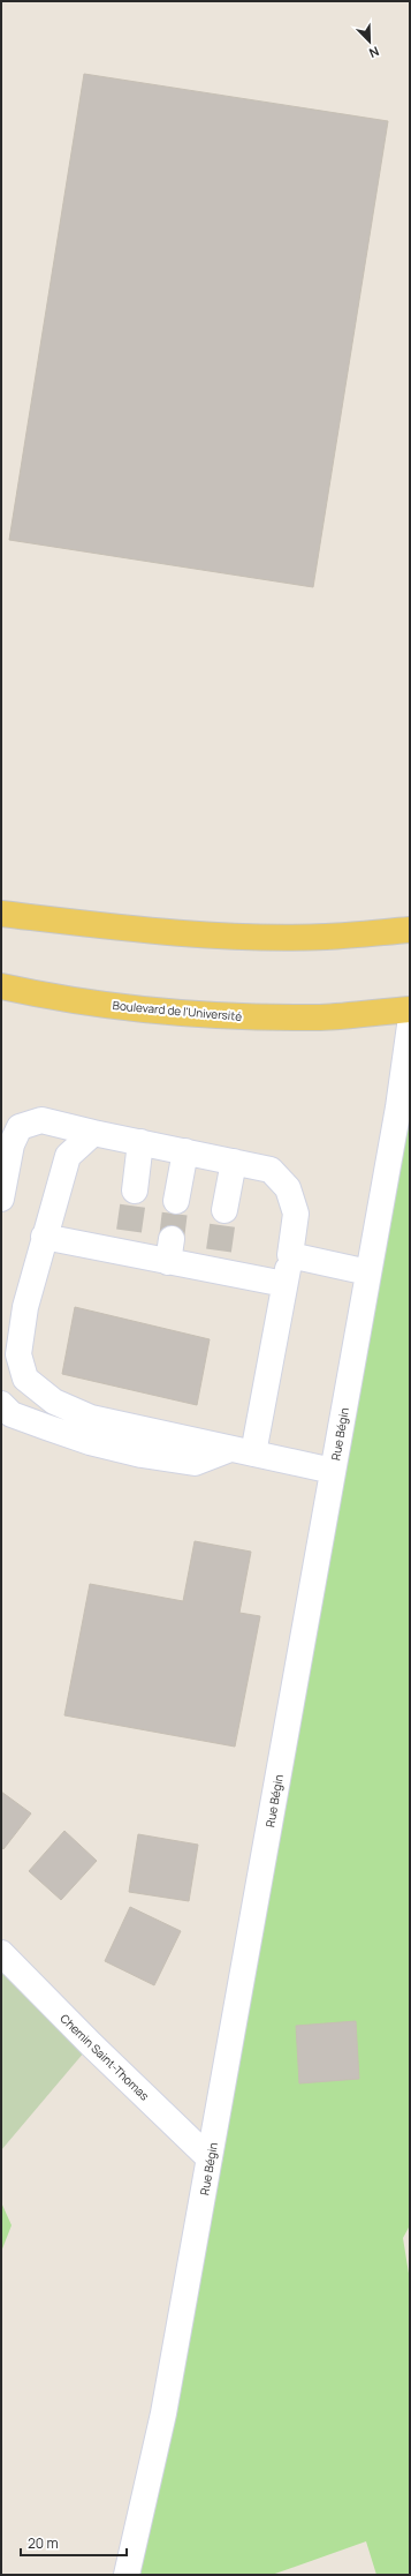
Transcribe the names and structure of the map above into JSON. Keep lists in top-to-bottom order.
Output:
{
  "streets": {
    "main road": ["Boulevard de l'Université"],
    "street": ["Rue Bégin", "Chemin Saint-Thomas"]
  },
  "crossings": [
    ["Rue Bégin", "Chemin Saint-Thomas"]
  ],
  "scale_bar": "20 m",
  "north": "bottom right"
}
